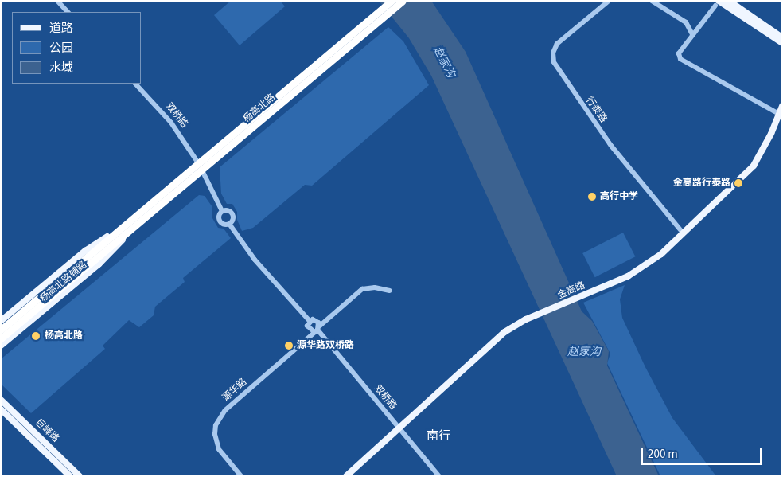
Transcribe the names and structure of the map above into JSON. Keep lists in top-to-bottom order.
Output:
{
  "streets": {
    "highway": ["杨高北路"],
    "main road": ["杨高北路辅路", "金高路", "巨峰路"],
    "street": ["行泰路", "双桥路", "源华路"]
  },
  "crossings": [
    ["杨高北路", "双桥路"],
    ["杨高北路", "杨高北路辅路"],
    ["行泰路", "金高路"],
    ["双桥路", "金高路"],
    ["双桥路", "源华路"]
  ],
  "districts": ["南行"],
  "water": ["赵家沟"],
  "places": [
    "金高路行泰路",
    "高行中学",
    "杨高北路",
    "源华路双桥路"
  ],
  "legend": ["道路", "公园", "水域"],
  "scale_bar": "200 m"
}
